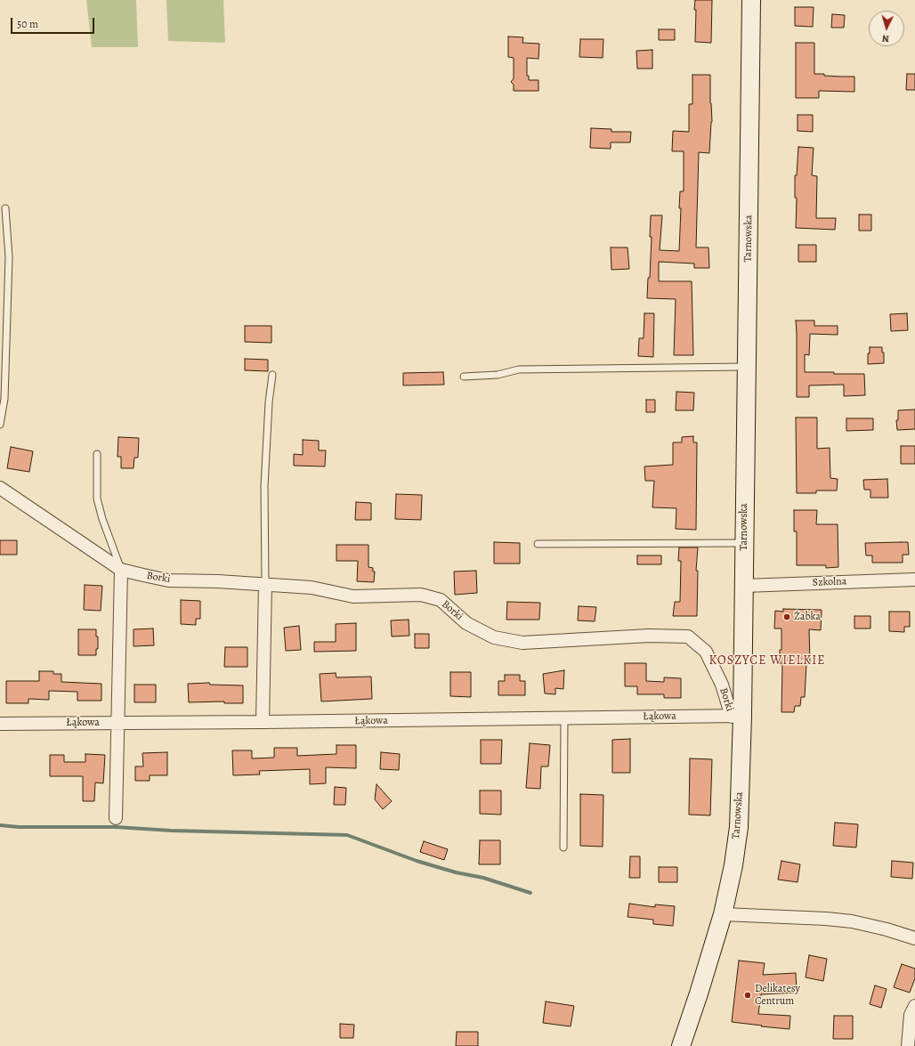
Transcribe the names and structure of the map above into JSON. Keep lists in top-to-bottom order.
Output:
{
  "streets": {
    "street": [
      "Tarnowska",
      "Borki",
      "Szkolna",
      "Łąkowa"
    ]
  },
  "crossings": [
    ["Tarnowska", "Borki"],
    ["Tarnowska", "Szkolna"],
    ["Tarnowska", "Łąkowa"],
    ["Borki", "Łąkowa"]
  ],
  "districts": ["KOSZYCE WIELKIE"],
  "places": ["Żabka", "Delikatesy Centrum"],
  "scale_bar": "50 m",
  "north": "bottom"
}
